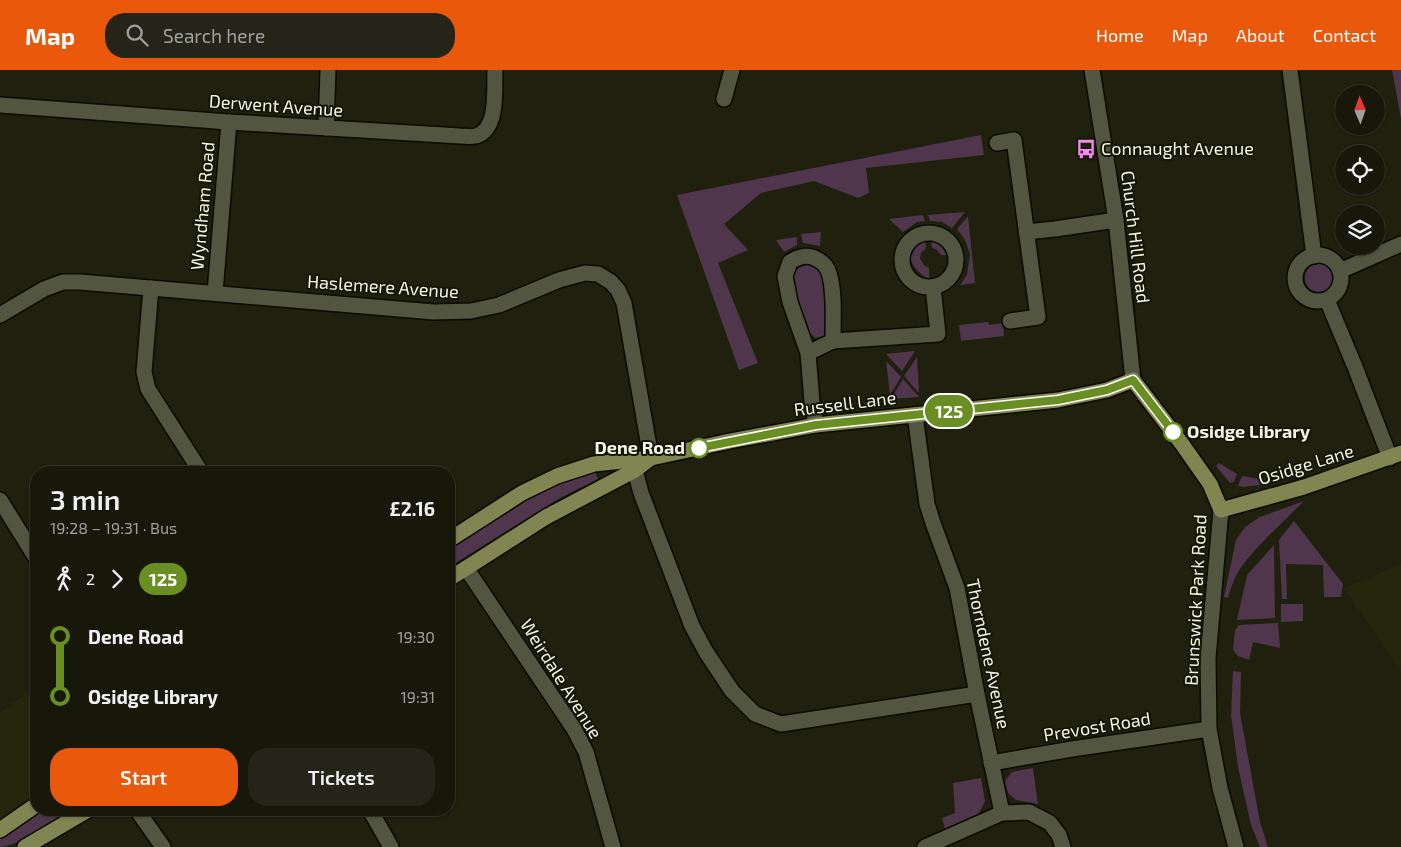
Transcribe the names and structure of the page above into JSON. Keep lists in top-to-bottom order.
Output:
{
  "streets": {
    "main road": ["Russell Lane", "Osidge Lane", "Brunswick Park Road"],
    "street": [
      "Derwent Avenue",
      "Wyndham Road",
      "Church Hill Road",
      "Haslemere Avenue",
      "Thorndene Avenue",
      "Weirdale Avenue",
      "Prevost Road"
    ]
  },
  "crossings": [
    ["Derwent Avenue", "Wyndham Road"],
    ["Wyndham Road", "Haslemere Avenue"],
    ["Church Hill Road", "Russell Lane"],
    ["Church Hill Road", "Brunswick Park Road"],
    ["Haslemere Avenue", "Russell Lane"],
    ["Russell Lane", "Brunswick Park Road"],
    ["Russell Lane", "Thorndene Avenue"],
    ["Russell Lane", "Weirdale Avenue"],
    ["Osidge Lane", "Brunswick Park Road"],
    ["Brunswick Park Road", "Prevost Road"],
    ["Thorndene Avenue", "Prevost Road"]
  ],
  "places": {
    "bus stop": ["Connaught Avenue"],
    "other": ["Osidge Library", "Dene Road"]
  },
  "lines": ["bus line 125"],
  "north": "top",
  "page": {
    "header": "Map",
    "search": "Search here",
    "nav": [
      "Home",
      "Map",
      "About",
      "Contact"
    ],
    "on_map": "125",
    "heading": ["3 min", "19:28 – 19:31 · Bus", "£2.16"],
    "legs": ["2", "125"],
    "list": [
      {
        "name": "Dene Road",
        "value": "19:30"
      },
      {
        "name": "Osidge Library",
        "value": "19:31"
      }
    ],
    "buttons": ["Start", "Tickets"]
  }
}
